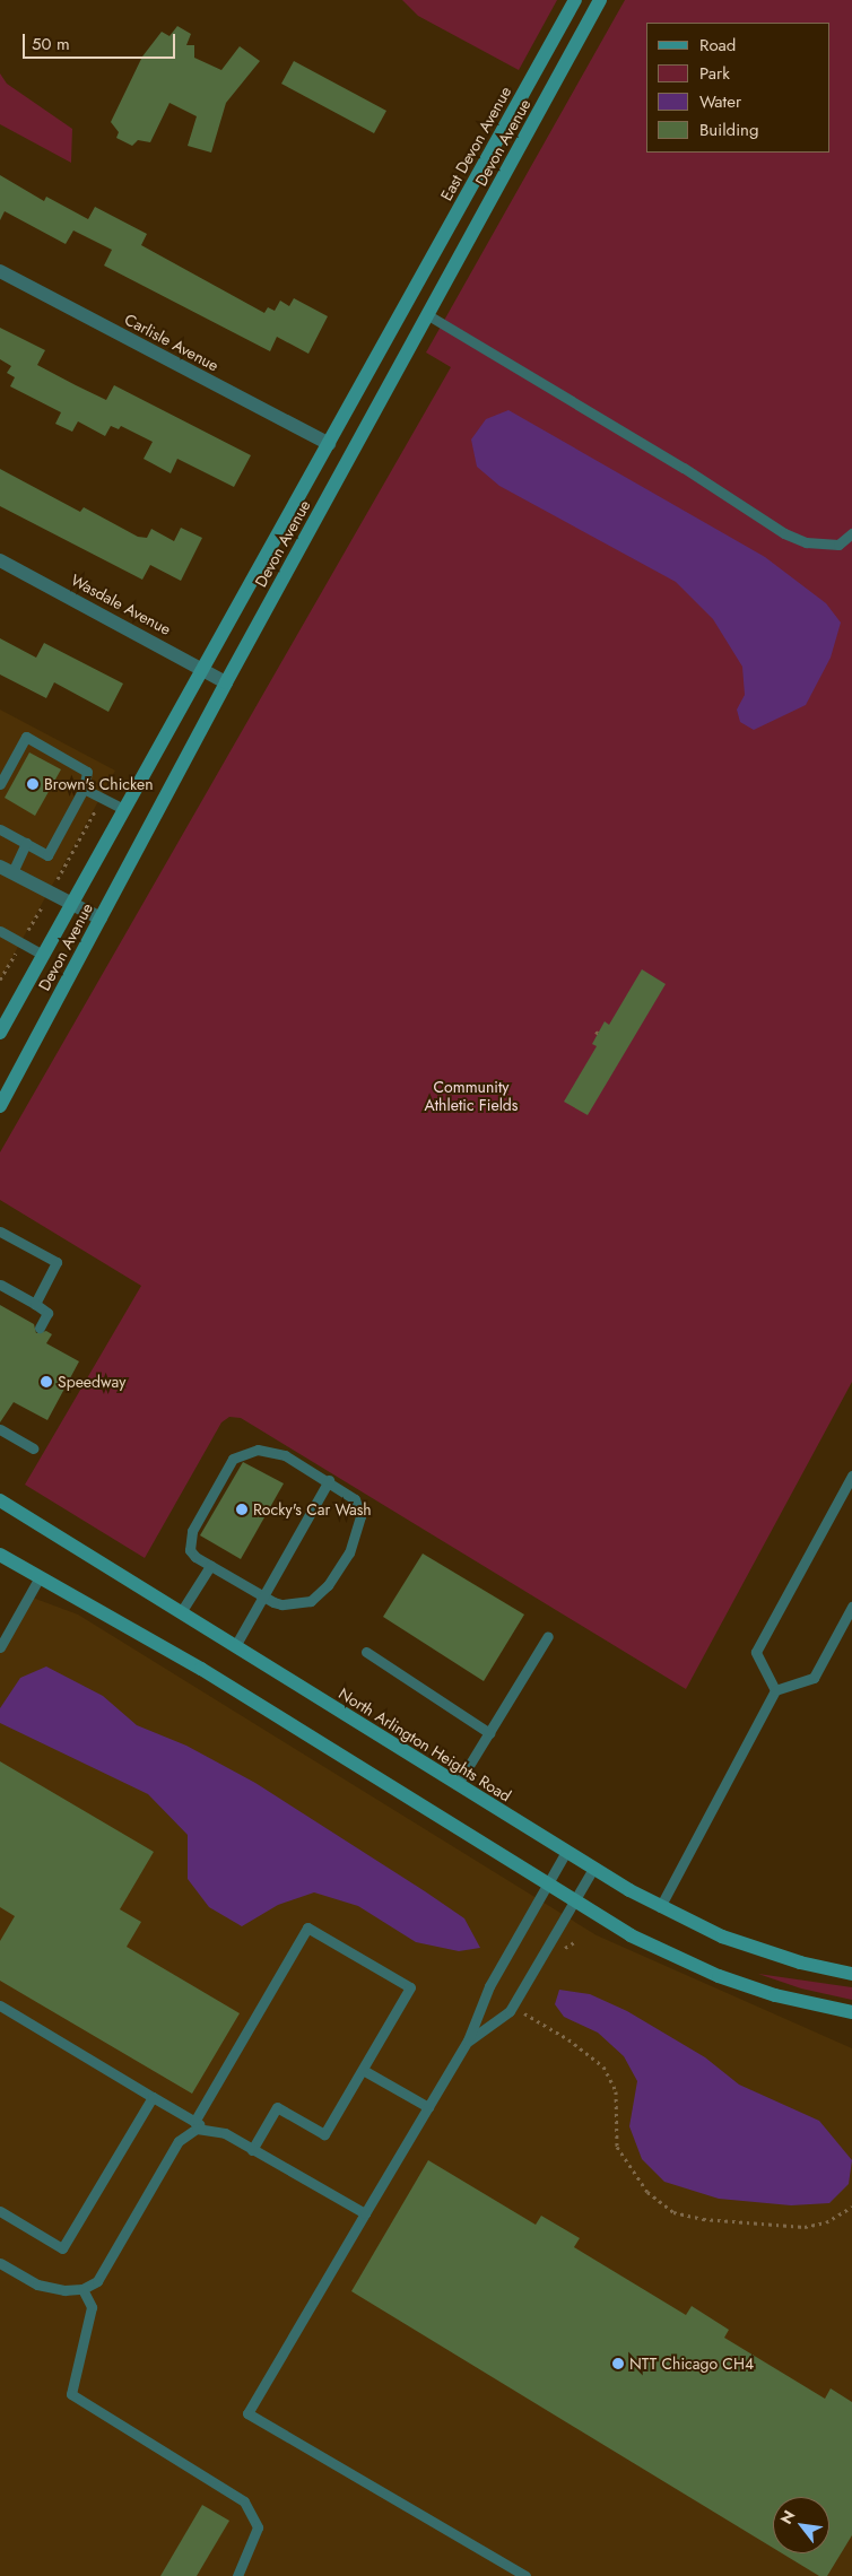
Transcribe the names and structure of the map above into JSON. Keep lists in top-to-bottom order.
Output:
{
  "streets": {
    "main road": ["Devon Avenue", "East Devon Avenue", "North Arlington Heights Road"],
    "street": ["Carlisle Avenue", "Wasdale Avenue"]
  },
  "crossings": [
    ["Devon Avenue", "East Devon Avenue"],
    ["Devon Avenue", "Carlisle Avenue"],
    ["Devon Avenue", "Wasdale Avenue"]
  ],
  "parks": ["Community Athletic Fields"],
  "places": [
    "Brown's Chicken",
    "Speedway",
    "Rocky's Car Wash",
    "NTT Chicago CH4"
  ],
  "legend": [
    "Road",
    "Park",
    "Water",
    "Building"
  ],
  "scale_bar": "50 m",
  "north": "top left"
}
